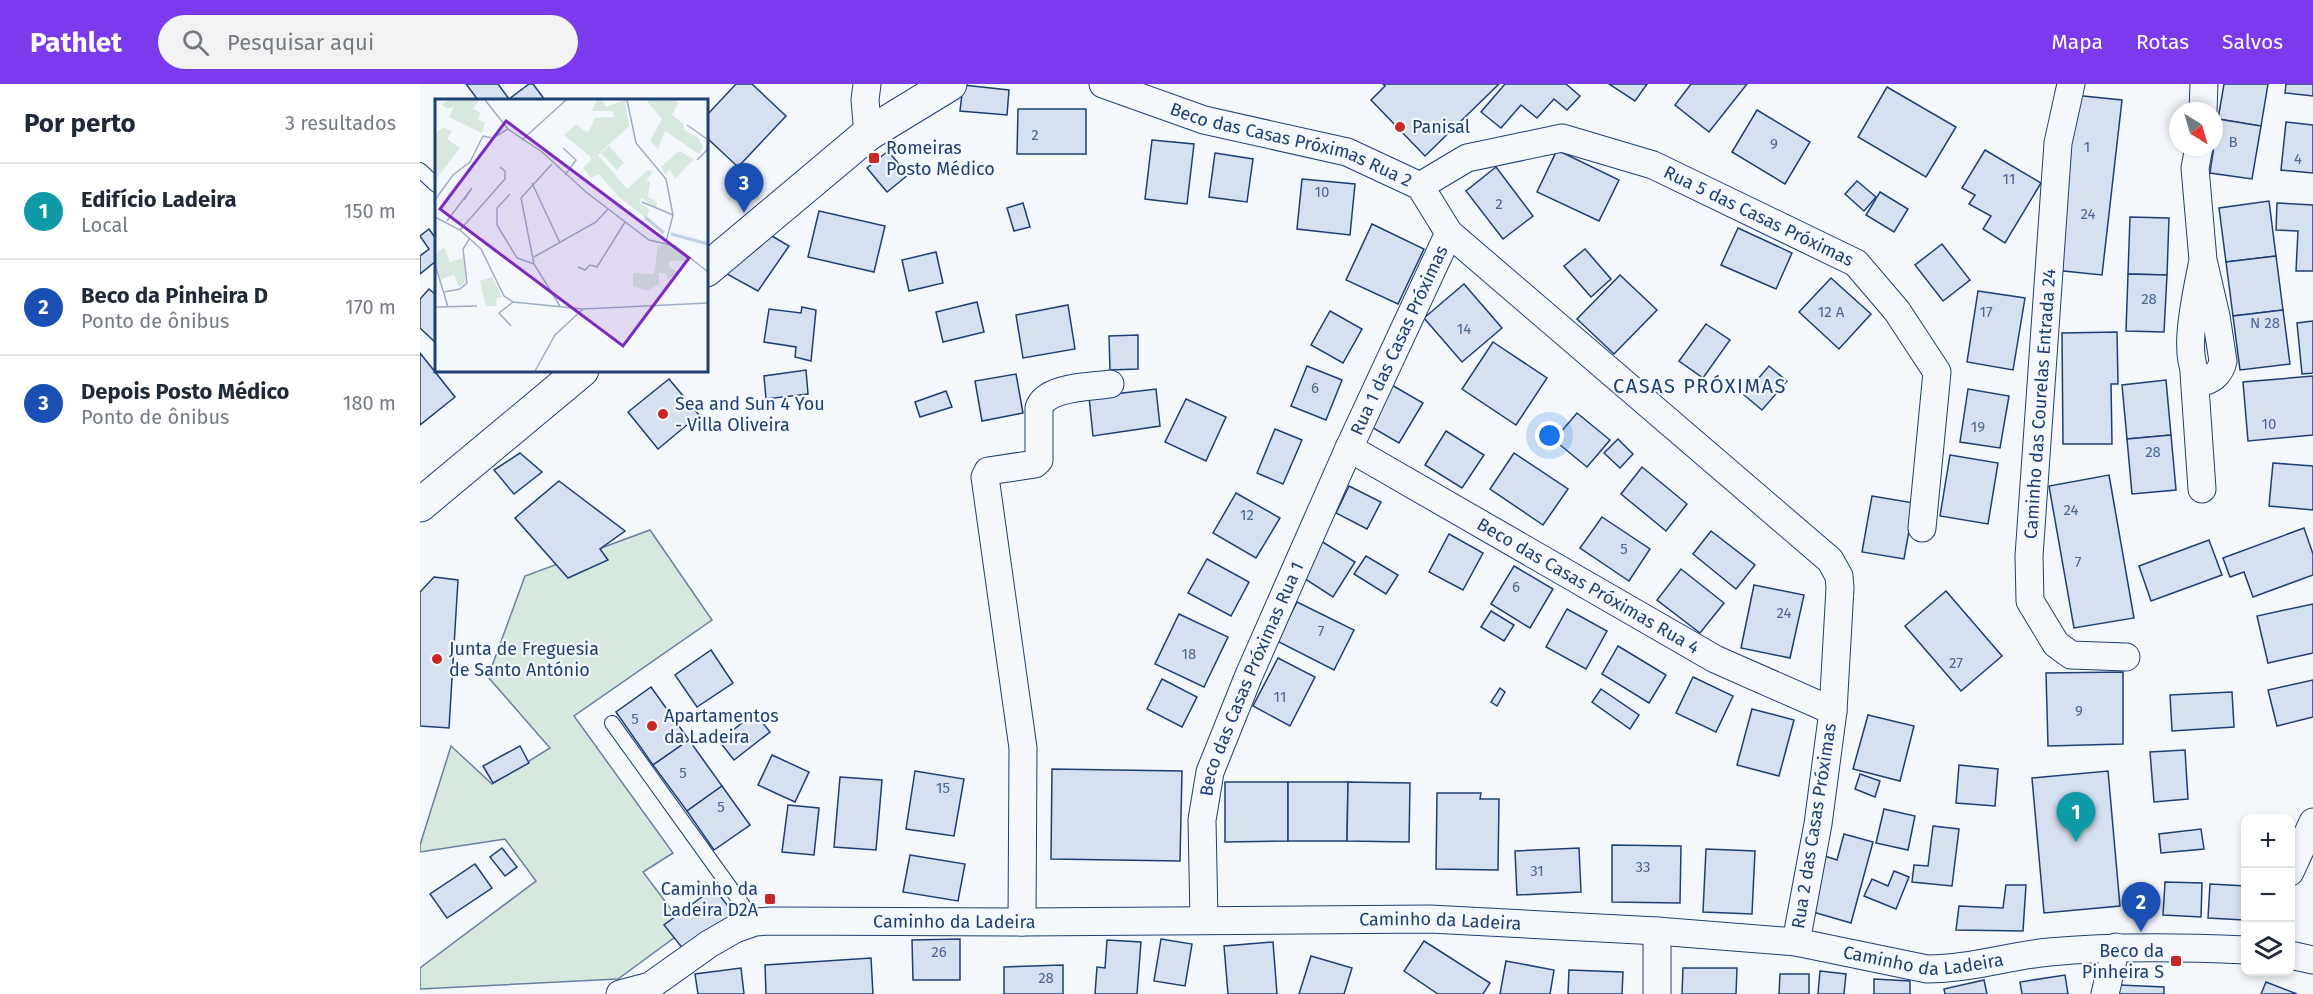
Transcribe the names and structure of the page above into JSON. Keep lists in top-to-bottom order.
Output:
{
  "streets": {
    "street": [
      "Beco das Casas Próximas Rua 2",
      "Rua 5 das Casas Próximas",
      "Rua 1 das Casas Próximas",
      "Caminho das Courelas Entrada 24",
      "Beco das Casas Próximas Rua 4",
      "Beco das Casas Próximas Rua 1",
      "Rua 2 das Casas Próximas",
      "Caminho da Ladeira"
    ]
  },
  "crossings": [
    ["Beco das Casas Próximas Rua 2", "Rua 5 das Casas Próximas"],
    ["Beco das Casas Próximas Rua 2", "Rua 1 das Casas Próximas"],
    ["Beco das Casas Próximas Rua 2", "Beco das Casas Próximas Rua 4"],
    ["Beco das Casas Próximas Rua 2", "Rua 2 das Casas Próximas"],
    ["Rua 1 das Casas Próximas", "Beco das Casas Próximas Rua 4"],
    ["Rua 1 das Casas Próximas", "Beco das Casas Próximas Rua 1"],
    ["Beco das Casas Próximas Rua 4", "Beco das Casas Próximas Rua 1"],
    ["Beco das Casas Próximas Rua 4", "Rua 2 das Casas Próximas"],
    ["Beco das Casas Próximas Rua 1", "Caminho da Ladeira"],
    ["Rua 2 das Casas Próximas", "Caminho da Ladeira"]
  ],
  "districts": ["CASAS PRÓXIMAS"],
  "places": {
    "other": [
      "Panisal",
      "Sea and Sun 4 You - Villa Oliveira",
      "Junta de Freguesia de Santo António",
      "Apartamentos da Ladeira"
    ],
    "transit": ["Romeiras Posto Médico", "Caminho da Ladeira D2A", "Beco da Pinheira S"]
  },
  "house_numbers": [
    "2",
    "B",
    "9",
    "1",
    "4",
    "11",
    "10",
    "2",
    "24",
    "28",
    "12 A",
    "17",
    "N 28",
    "14",
    "6",
    "10",
    "19",
    "28",
    "24",
    "12",
    "5",
    "7",
    "6",
    "24",
    "7",
    "18",
    "27",
    "11",
    "9",
    "5",
    "5",
    "15",
    "5",
    "33",
    "31",
    "26",
    "28"
  ],
  "north": "bottom right",
  "page": {
    "header": "Pathlet",
    "search": "Pesquisar aqui",
    "nav": ["Mapa", "Rotas", "Salvos"],
    "heading": ["Por perto", "3 resultados"],
    "list": [
      {
        "mark": "1",
        "name": "Edifício Ladeira",
        "note": "Local",
        "value": "150 m"
      },
      {
        "mark": "2",
        "name": "Beco da Pinheira D",
        "note": "Ponto de ônibus",
        "value": "170 m"
      },
      {
        "mark": "3",
        "name": "Depois Posto Médico",
        "note": "Ponto de ônibus",
        "value": "180 m"
      }
    ],
    "pins": ["3", "1", "2"],
    "map_buttons": ["+", "−"]
  }
}
